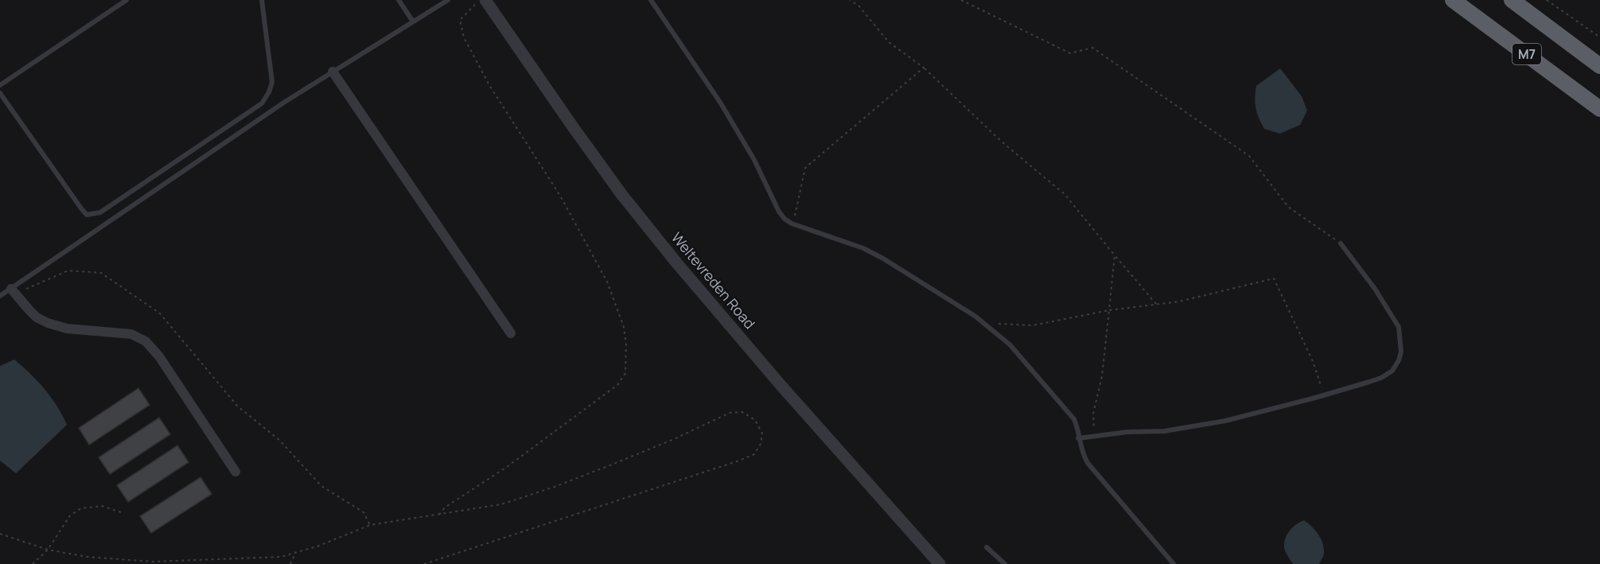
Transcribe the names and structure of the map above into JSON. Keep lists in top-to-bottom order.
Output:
{
  "streets": {
    "highway": ["M7"],
    "street": ["Weltevreden Road"]
  }
}
